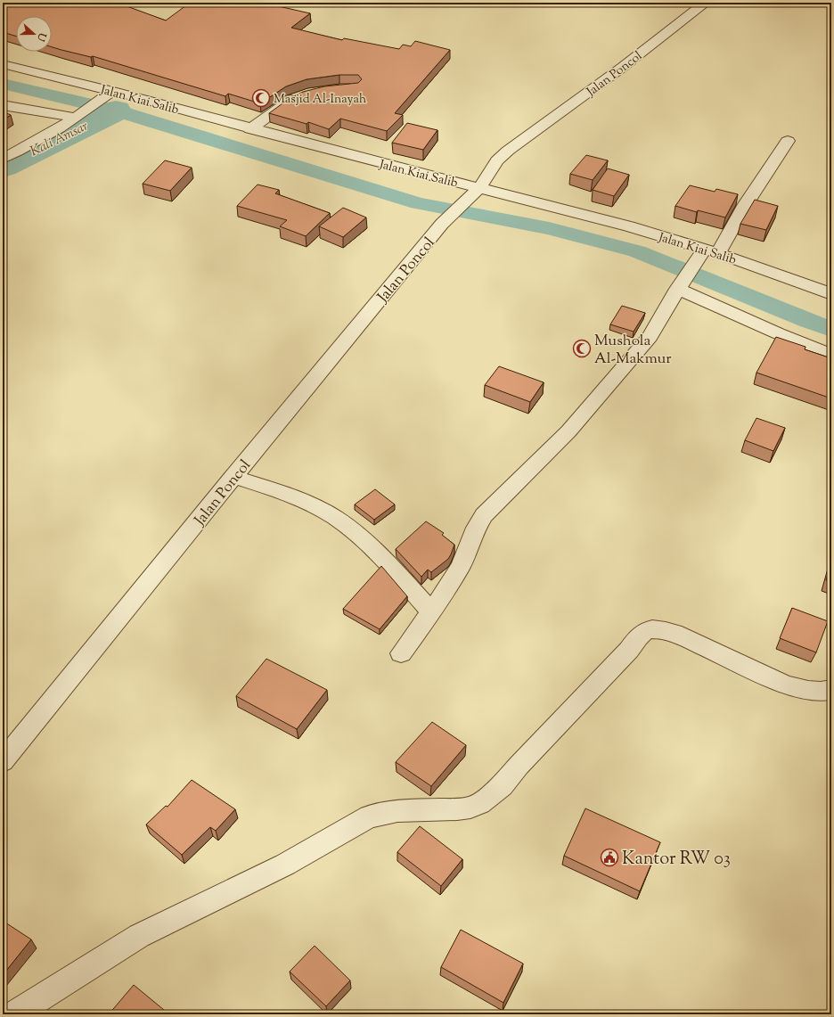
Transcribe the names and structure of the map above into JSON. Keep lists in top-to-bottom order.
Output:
{
  "streets": {
    "street": ["Jalan Poncol", "Jalan Kiai Salib"]
  },
  "crossings": [
    ["Jalan Poncol", "Jalan Kiai Salib"]
  ],
  "water": ["Kali Amsar"],
  "places": {
    "mosque": ["Masjid Al-Inayah", "Mushola Al-Makmur"],
    "public building": ["Kantor RW 03"]
  },
  "north": "right"
}
